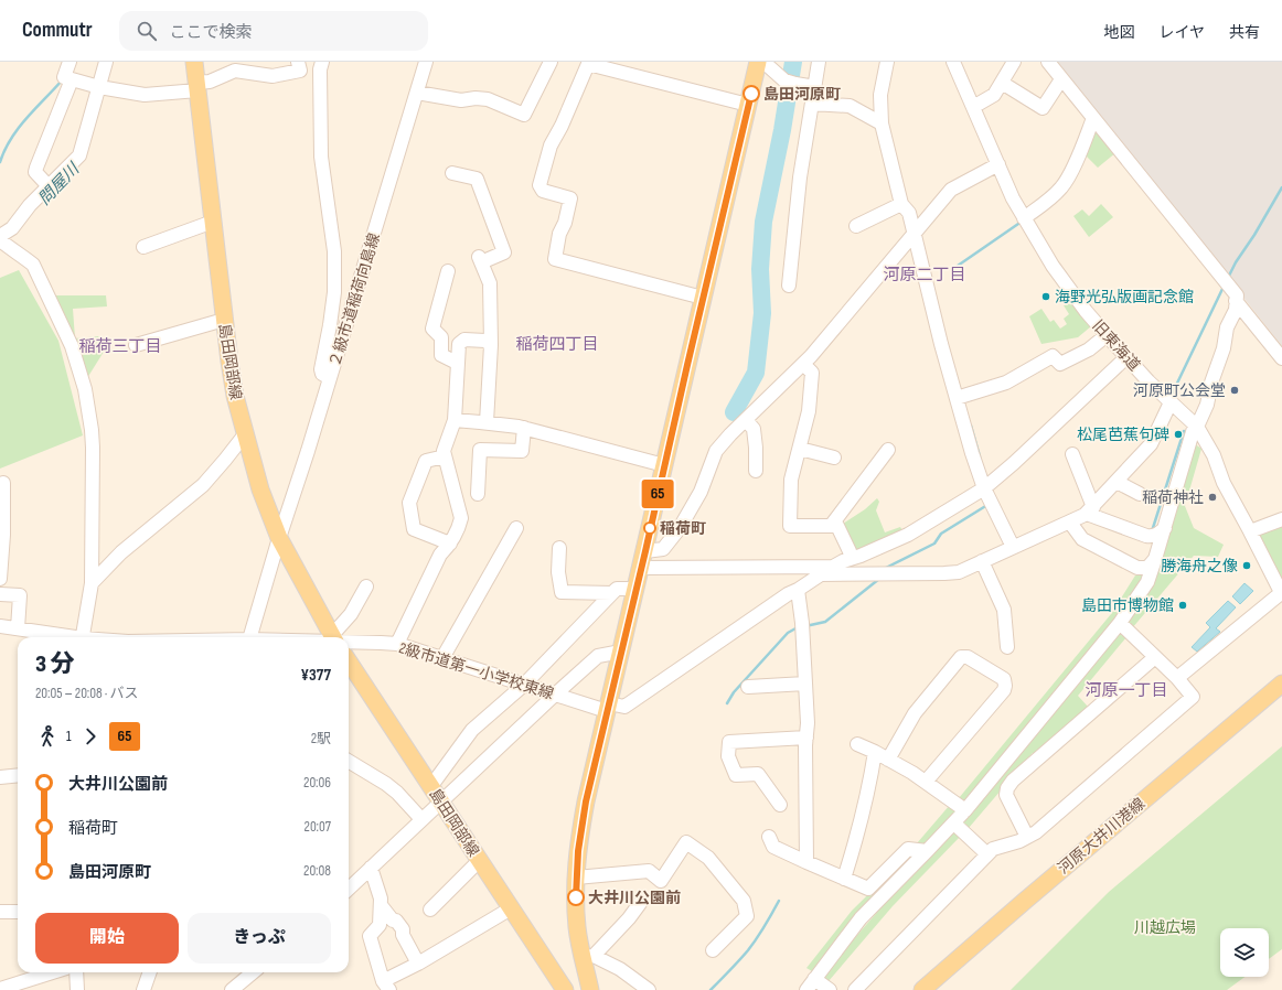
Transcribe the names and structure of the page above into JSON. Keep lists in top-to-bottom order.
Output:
{
  "streets": {
    "main road": ["島田岡部線", "河原大井川港線"],
    "street": ["２級市道稲荷向島線", "旧東海道", "2級市道第一小学校東線"]
  },
  "crossings": [
    ["２級市道稲荷向島線", "島田岡部線"]
  ],
  "districts": [
    "河原二丁目",
    "稲荷四丁目",
    "稲荷三丁目",
    "河原一丁目"
  ],
  "water": ["問屋川"],
  "parks": ["川越広場"],
  "places": [
    "島田河原町",
    "海野光弘版画記念館",
    "河原町公会堂",
    "松尾芭蕉句碑",
    "稲荷神社",
    "稲荷町",
    "勝海舟之像",
    "島田市博物館",
    "大井川公園前"
  ],
  "lines": ["bus line 65"],
  "page": {
    "header": "Commutr",
    "search": "ここで検索",
    "nav": ["地図", "レイヤ", "共有"],
    "on_map": "65",
    "heading": ["3 分", "20:05 – 20:08 · バス", "¥377"],
    "legs": ["1", "65", "2駅"],
    "list": [
      {
        "name": "大井川公園前",
        "value": "20:06"
      },
      {
        "name": "稲荷町",
        "value": "20:07"
      },
      {
        "name": "島田河原町",
        "value": "20:08"
      }
    ],
    "buttons": ["開始", "きっぷ"]
  }
}
